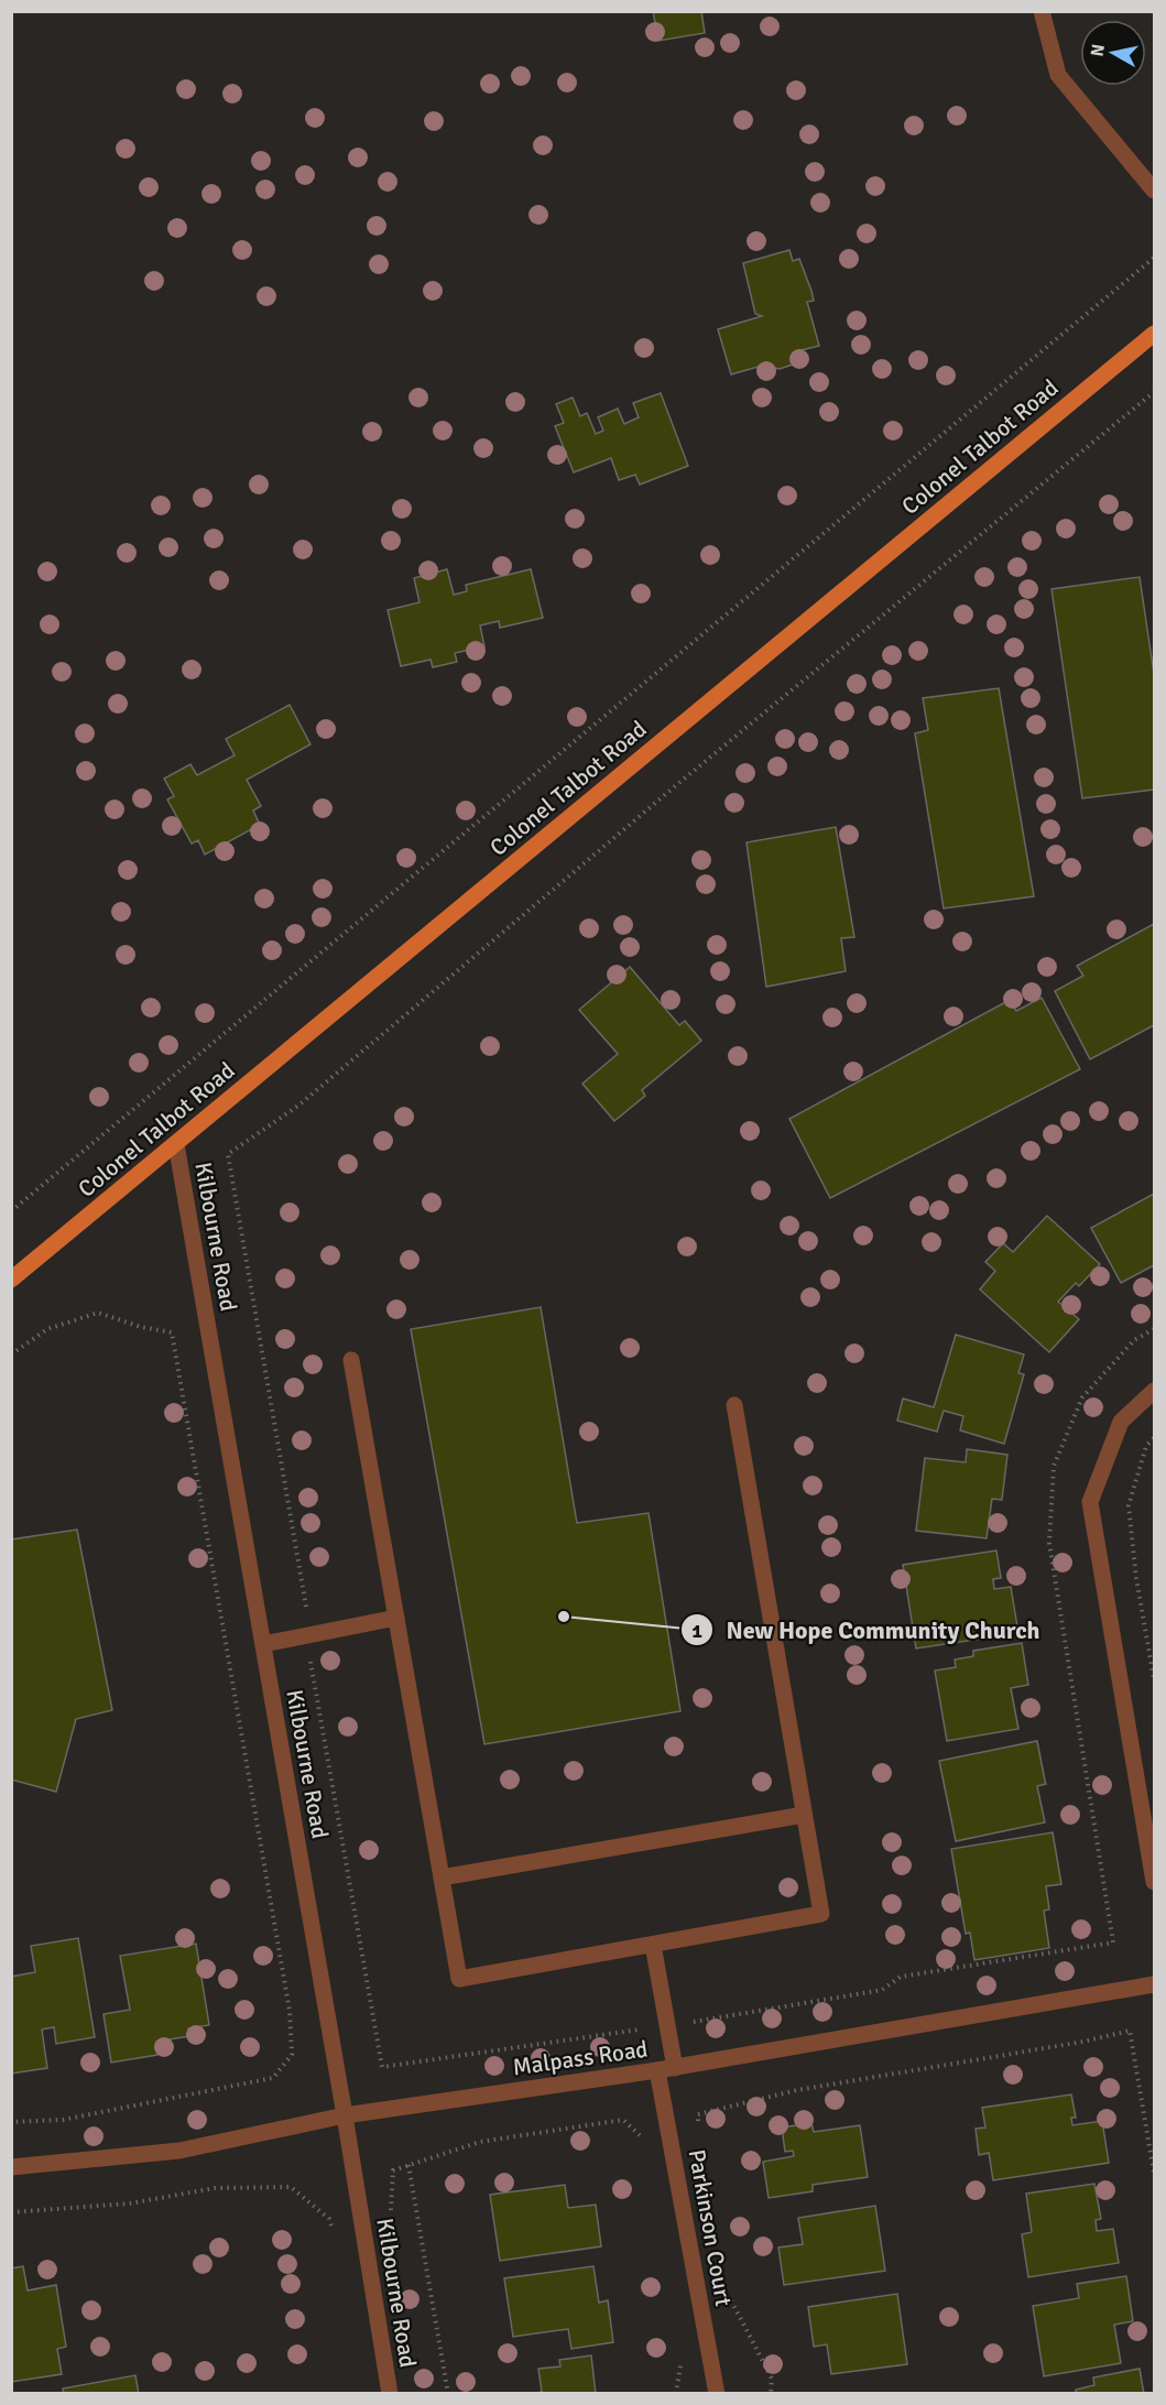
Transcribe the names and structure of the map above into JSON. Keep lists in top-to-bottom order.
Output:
{
  "streets": {
    "main road": ["Colonel Talbot Road"],
    "street": ["Kilbourne Road", "Malpass Road", "Parkinson Court"]
  },
  "crossings": [
    ["Colonel Talbot Road", "Kilbourne Road"],
    ["Kilbourne Road", "Malpass Road"],
    ["Malpass Road", "Parkinson Court"]
  ],
  "places": ["New Hope Community Church"],
  "north": "left"
}
